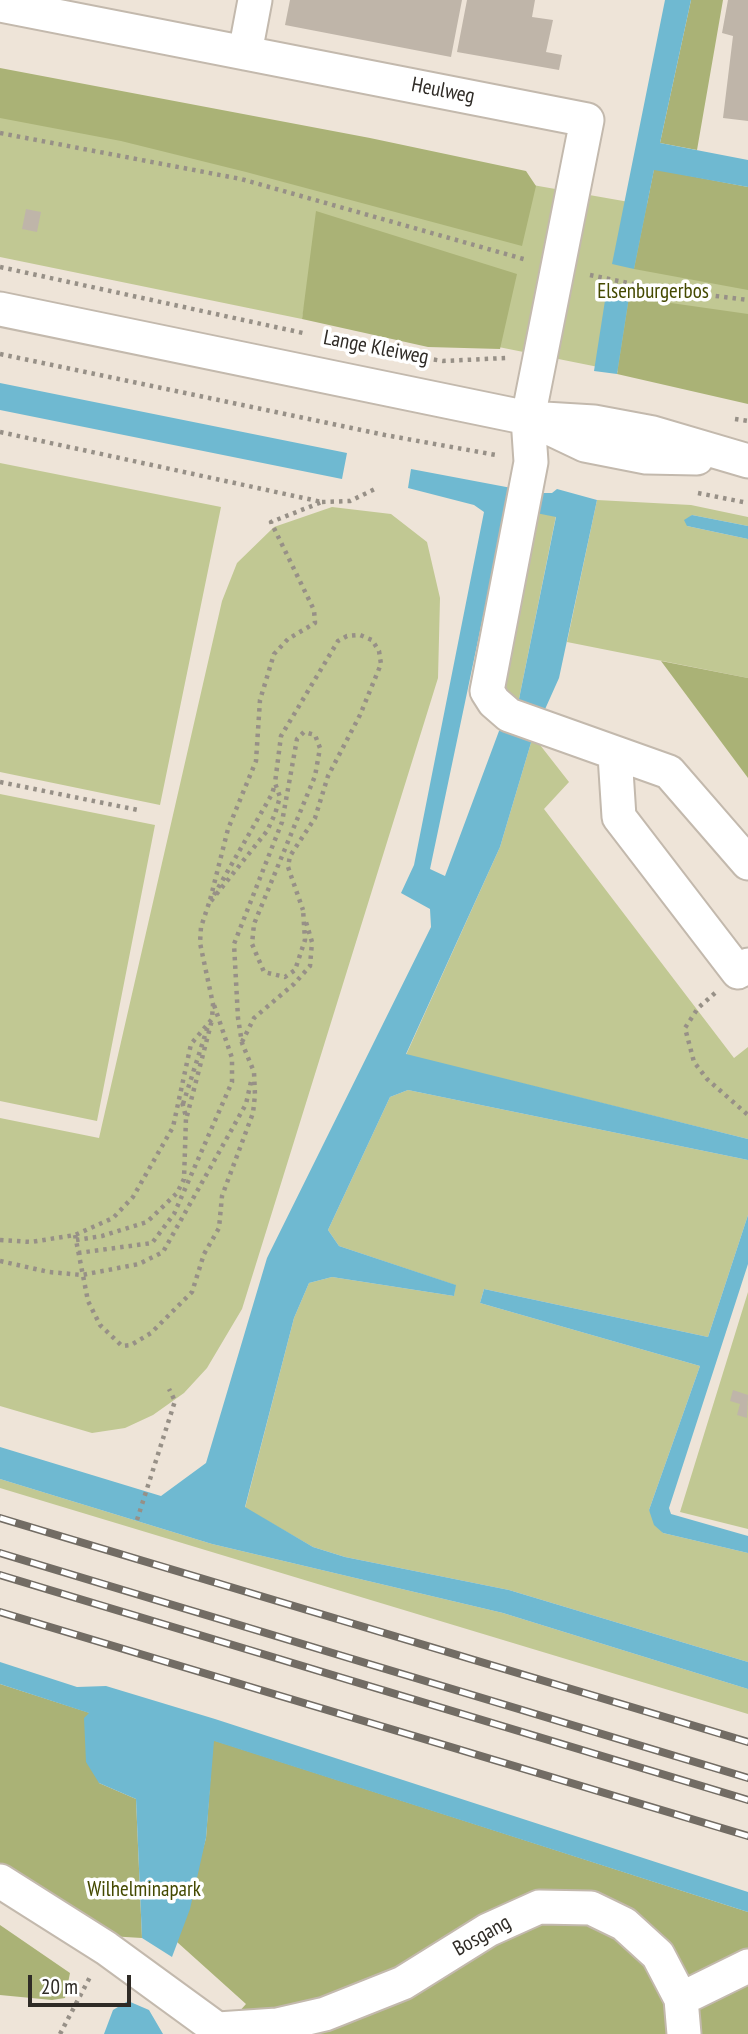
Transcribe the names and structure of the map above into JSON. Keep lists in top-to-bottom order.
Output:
{
  "streets": {
    "street": ["Heulweg", "Lange Kleiweg", "Bosgang"]
  },
  "crossings": [
    ["Heulweg", "Lange Kleiweg"]
  ],
  "parks": ["Elsenburgerbos", "Wilhelminapark"],
  "scale_bar": "20 m"
}
